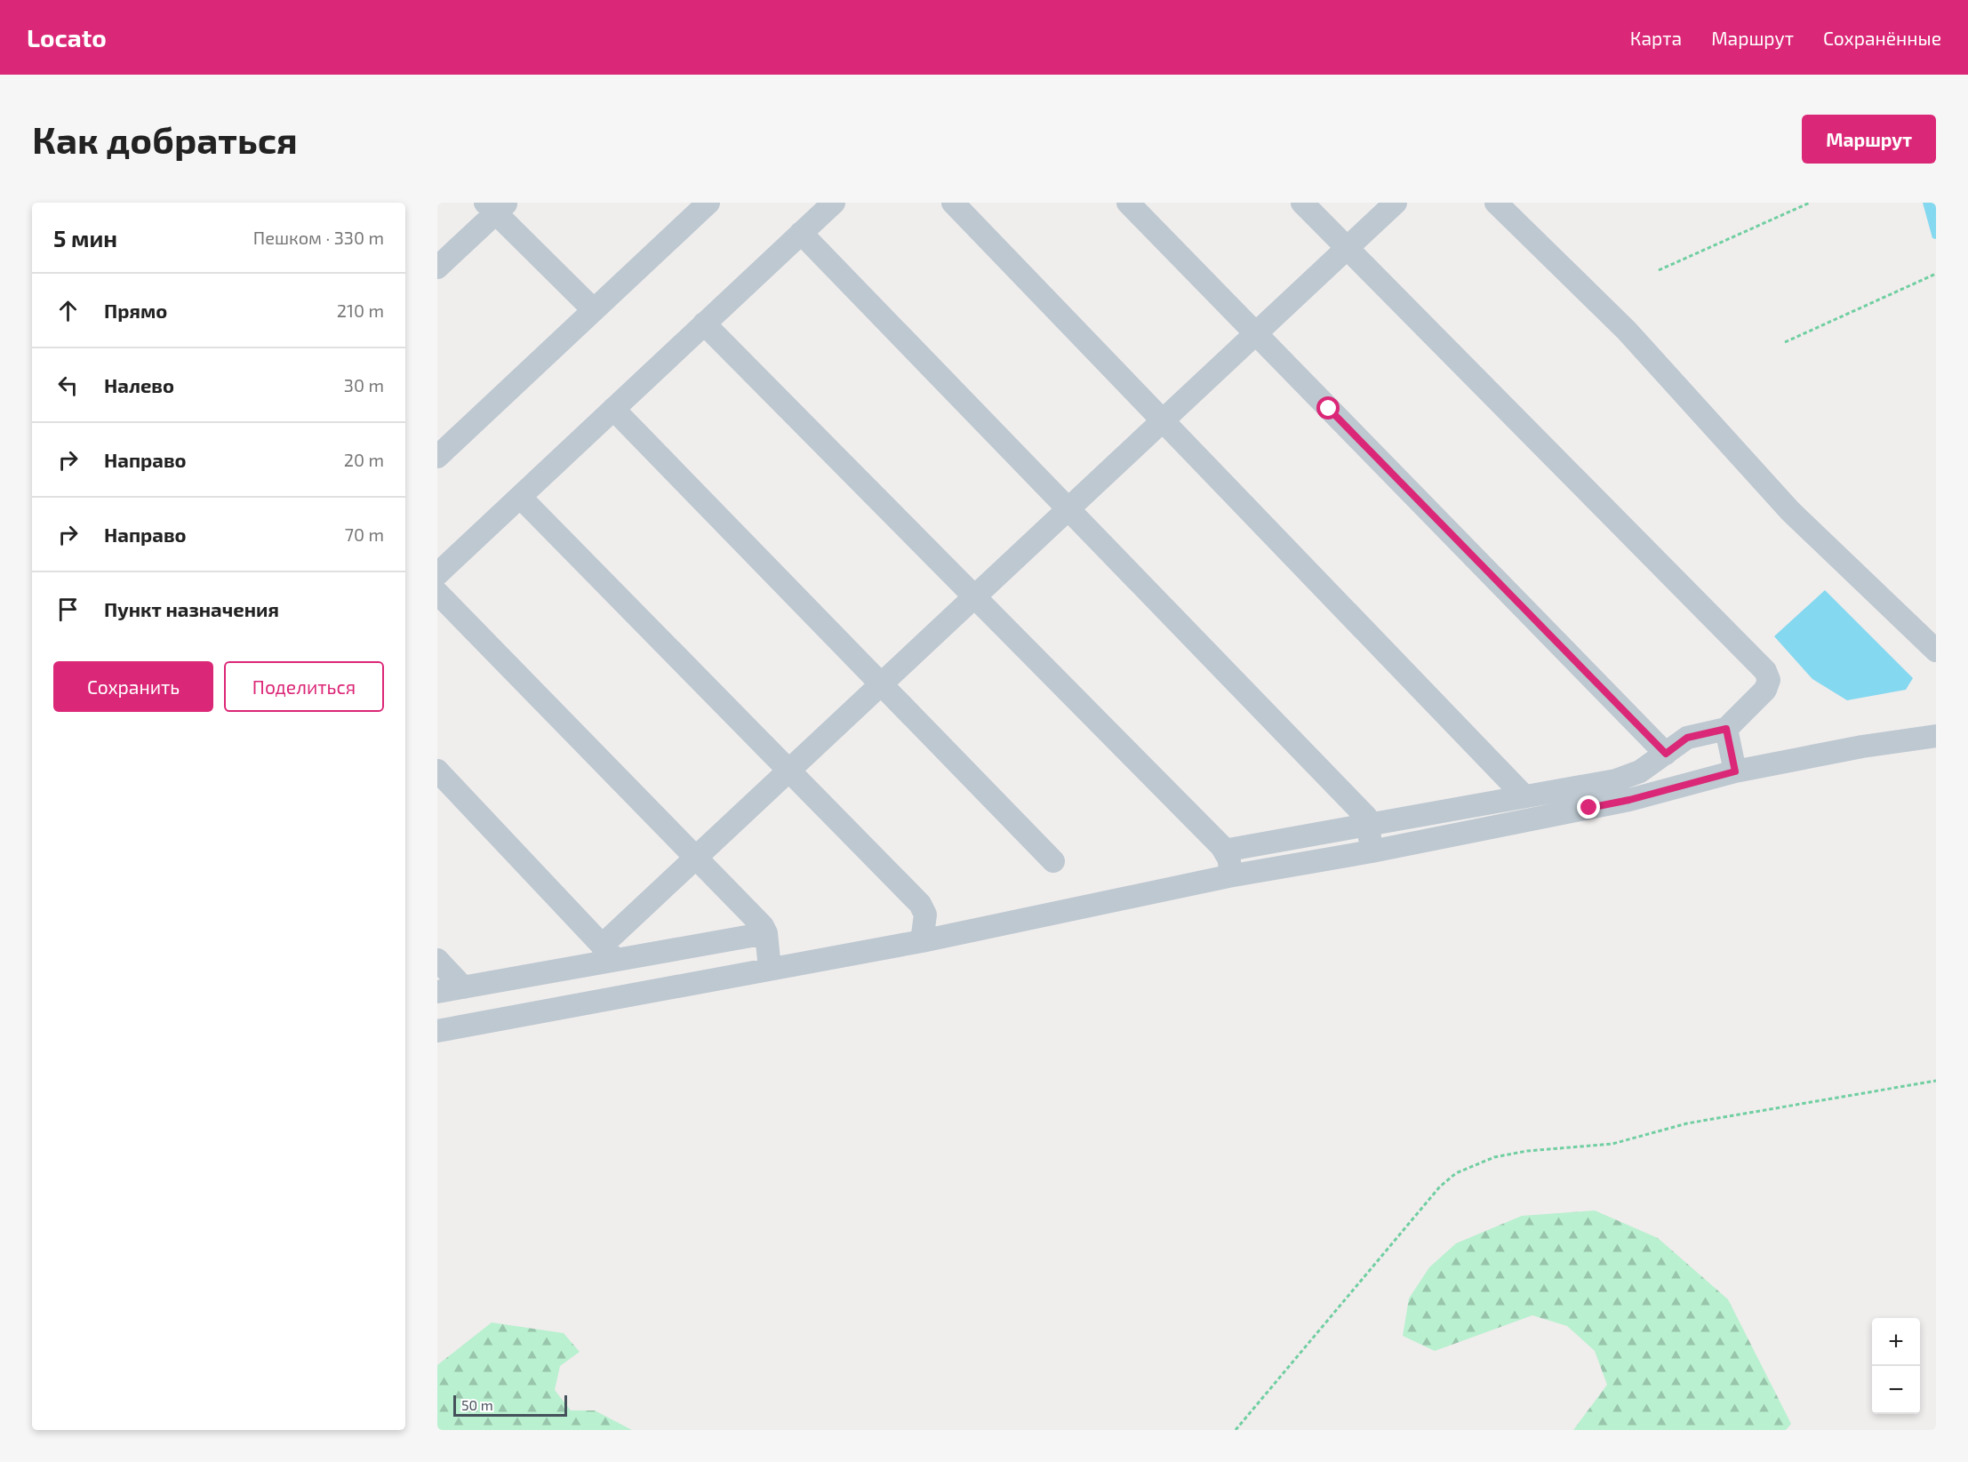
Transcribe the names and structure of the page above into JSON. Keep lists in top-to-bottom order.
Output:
{
  "scale_bar": "50 m",
  "page": {
    "header": "Locato",
    "nav": ["Карта", "Маршрут", "Сохранённые"],
    "buttons": [
      "Маршрут",
      ["Сохранить", "Поделиться"]
    ],
    "title": "Как добраться",
    "heading": ["5 мин", "Пешком · 330 m"],
    "list": [
      ["Прямо", "210 m"],
      ["Налево", "30 m"],
      ["Направо", "20 m"],
      ["Направо", "70 m"],
      "Пункт назначения"
    ],
    "map_buttons": ["+", "−"],
    "scale": "50 m"
  }
}
